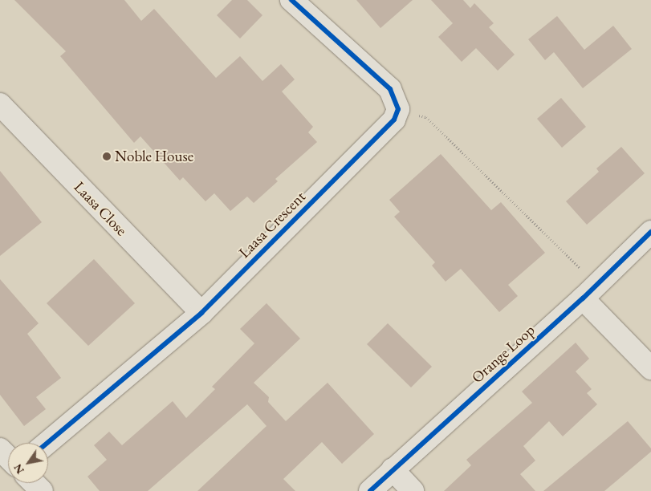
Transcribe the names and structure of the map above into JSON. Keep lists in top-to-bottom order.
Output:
{
  "streets": {
    "street": ["Laasa Close", "Laasa Crescent", "Orange Loop"]
  },
  "crossings": [
    ["Laasa Close", "Laasa Crescent"]
  ],
  "places": ["Noble House"],
  "north": "bottom left"
}
